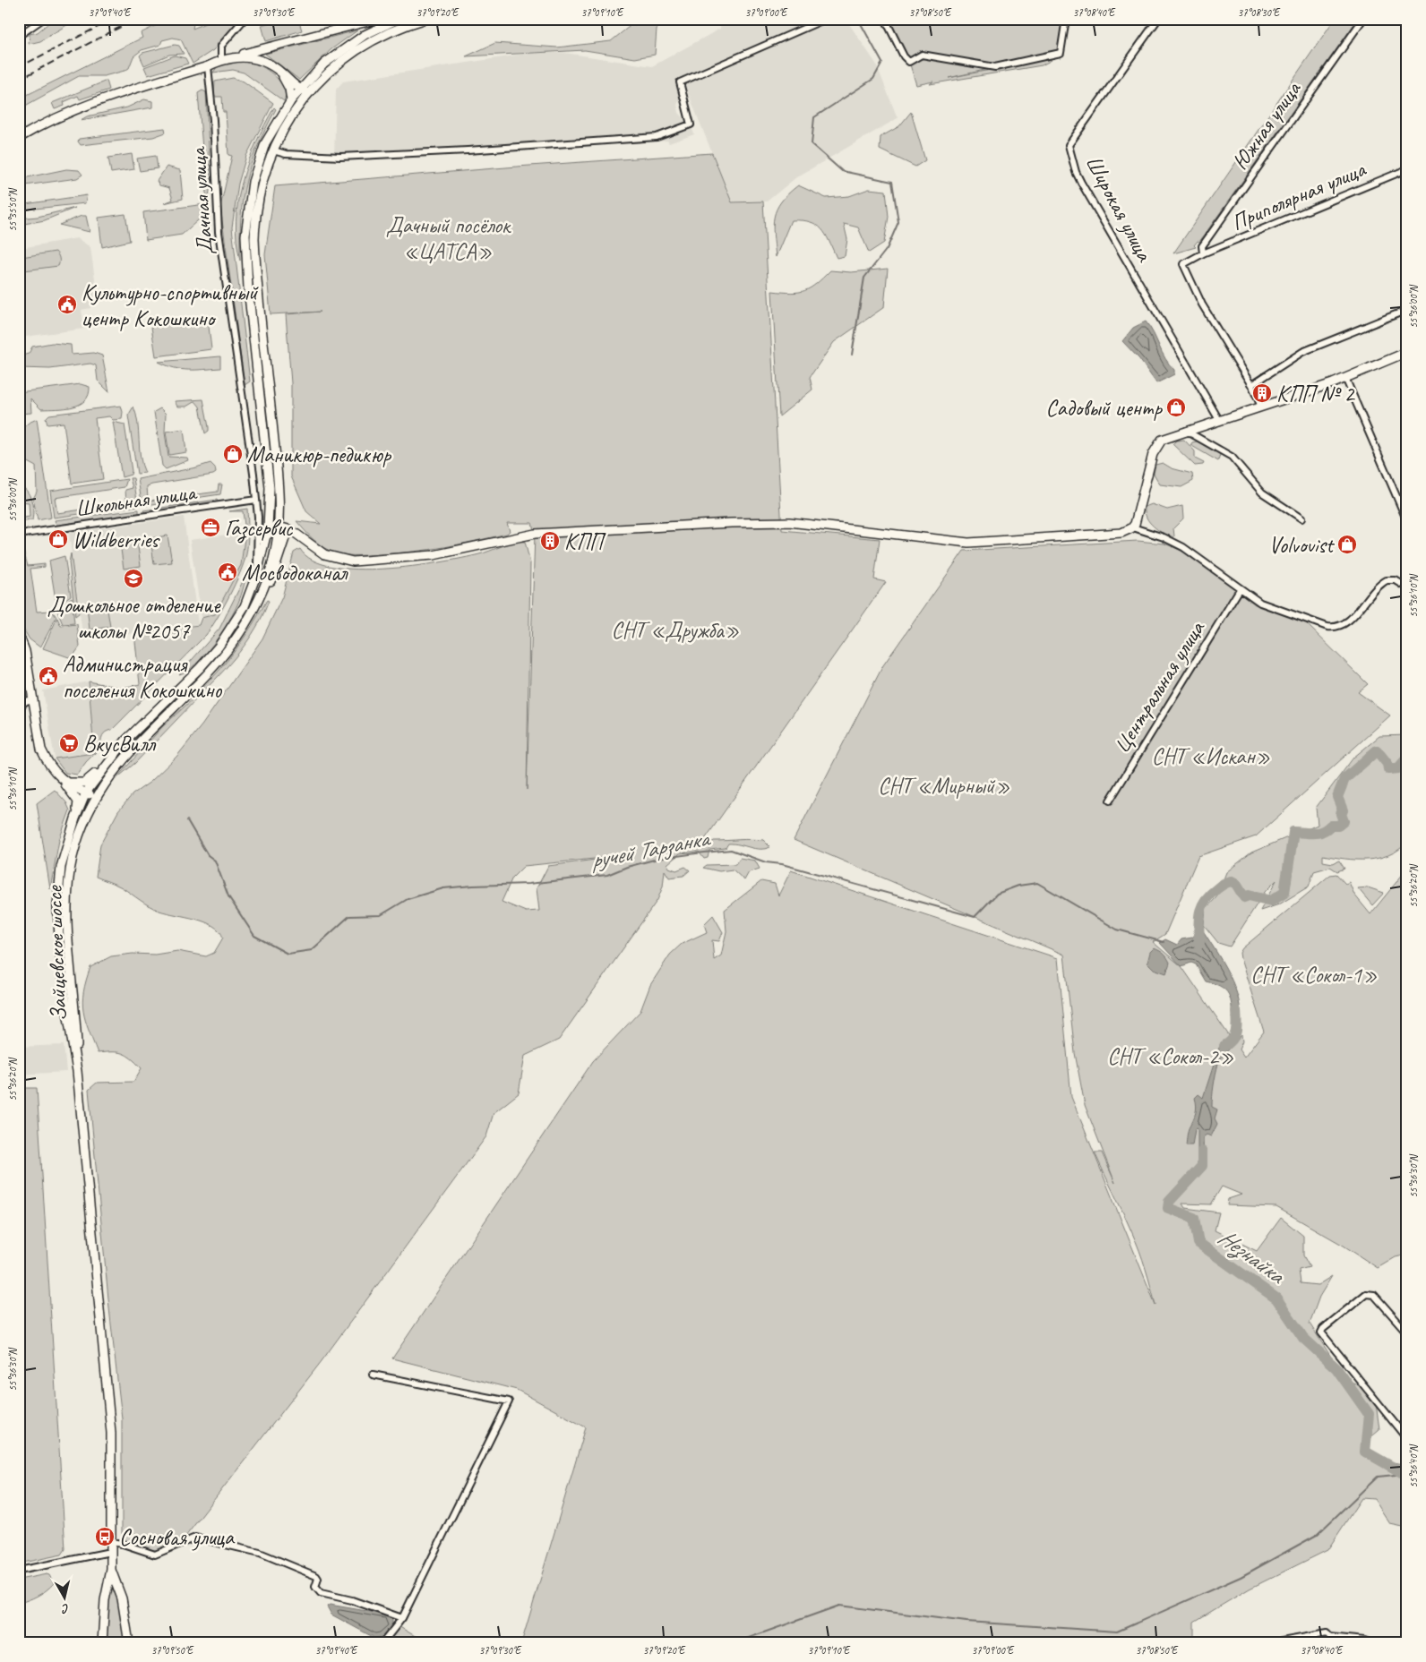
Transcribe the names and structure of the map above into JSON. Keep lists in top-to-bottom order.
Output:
{
  "streets": {
    "main road": ["Зайцевское шоссе"],
    "street": [
      "Южная улица",
      "Приполярная улица",
      "Дачная улица",
      "Широкая улица",
      "Школьная улица",
      "Центральная улица"
    ]
  },
  "crossings": [
    ["Южная улица", "Приполярная улица"],
    ["Дачная улица", "Школьная улица"],
    ["Дачная улица", "Зайцевское шоссе"]
  ],
  "water": ["ручей Тарзанка", "Незнайка"],
  "parks": [
    "Дачный посёлок «ЦАТСА»",
    "СНТ «Дружба»",
    "СНТ «Искан»",
    "СНТ «Мирный»",
    "СНТ «Сокол-1»",
    "СНТ «Сокол-2»"
  ],
  "places": {
    "public building": ["Культурно-спортивный центр Кокошкино", "Мосводоканал", "Администрация поселения Кокошкино"],
    "building": ["КПП № 2", "КПП"],
    "shop": [
      "Садовый центр",
      "Маникюр-педикюр",
      "Wildberries",
      "Volvovist"
    ],
    "office": ["Газсервис"],
    "school or university": ["Дошкольное отделение школы №2057"],
    "supermarket": ["ВкусВилл"],
    "bus stop": ["Сосновая улица"]
  },
  "north": "bottom",
  "coordinates": [
    "37°09'40\"E",
    "37°09'30\"E",
    "37°09'20\"E",
    "37°09'10\"E",
    "37°09'00\"E",
    "37°08'50\"E",
    "37°08'40\"E",
    "37°08'30\"E",
    "55°35'50\"N",
    "55°36'00\"N",
    "55°36'10\"N",
    "55°36'20\"N",
    "55°36'30\"N",
    "55°36'40\"N",
    "37°09'50\"E"
  ]
}
